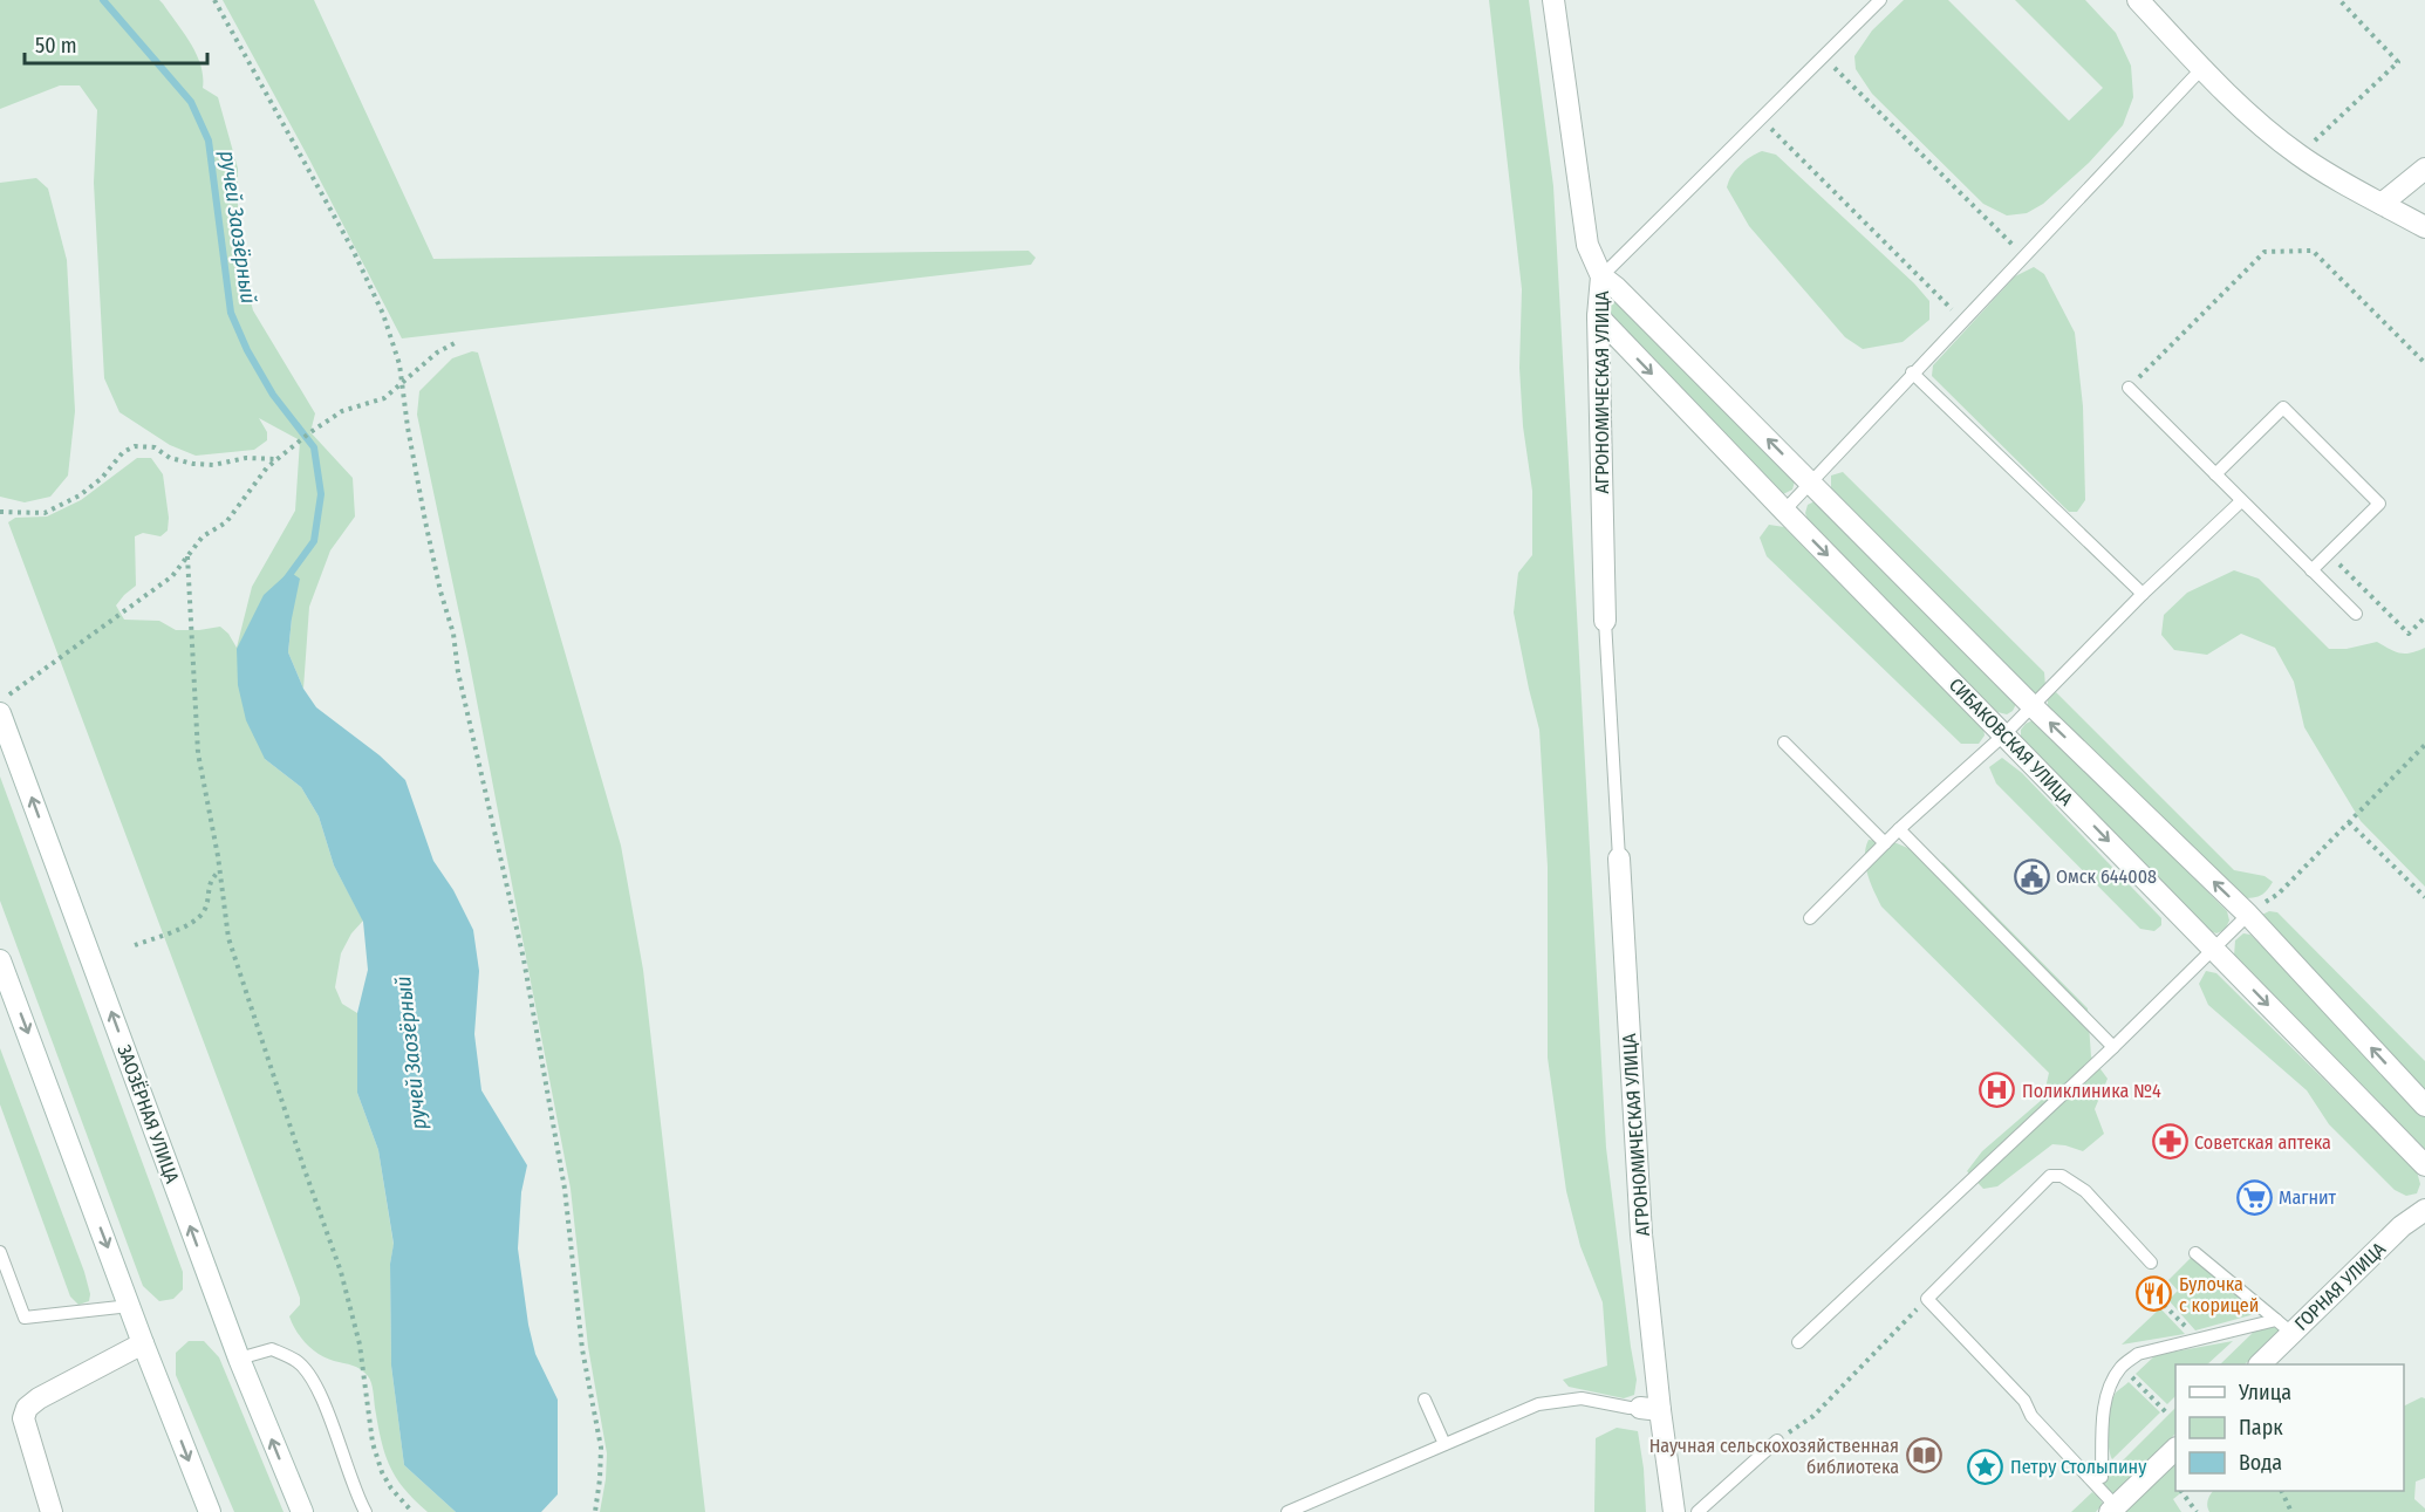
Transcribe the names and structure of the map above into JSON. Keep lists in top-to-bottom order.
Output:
{
  "streets": {
    "street": [
      "АГРОНОМИЧЕСКАЯ УЛИЦА",
      "СИБАКОВСКАЯ УЛИЦА",
      "ЗАОЗЁРНАЯ УЛИЦА",
      "ГОРНАЯ УЛИЦА"
    ]
  },
  "crossings": [
    ["АГРОНОМИЧЕСКАЯ УЛИЦА", "СИБАКОВСКАЯ УЛИЦА"]
  ],
  "water": ["ручей Заозёрный"],
  "places": {
    "public building": ["Омск 644008"],
    "hospital": ["Поликлиника №4"],
    "pharmacy": ["Советская аптека"],
    "supermarket": ["Магнит"],
    "restaurant": ["Булочка с корицей"],
    "library": ["Научная сельскохозяйственная библиотека"],
    "place": ["Петру Столыпину"]
  },
  "legend": ["Улица", "Парк", "Вода"],
  "scale_bar": "50 m"
}
